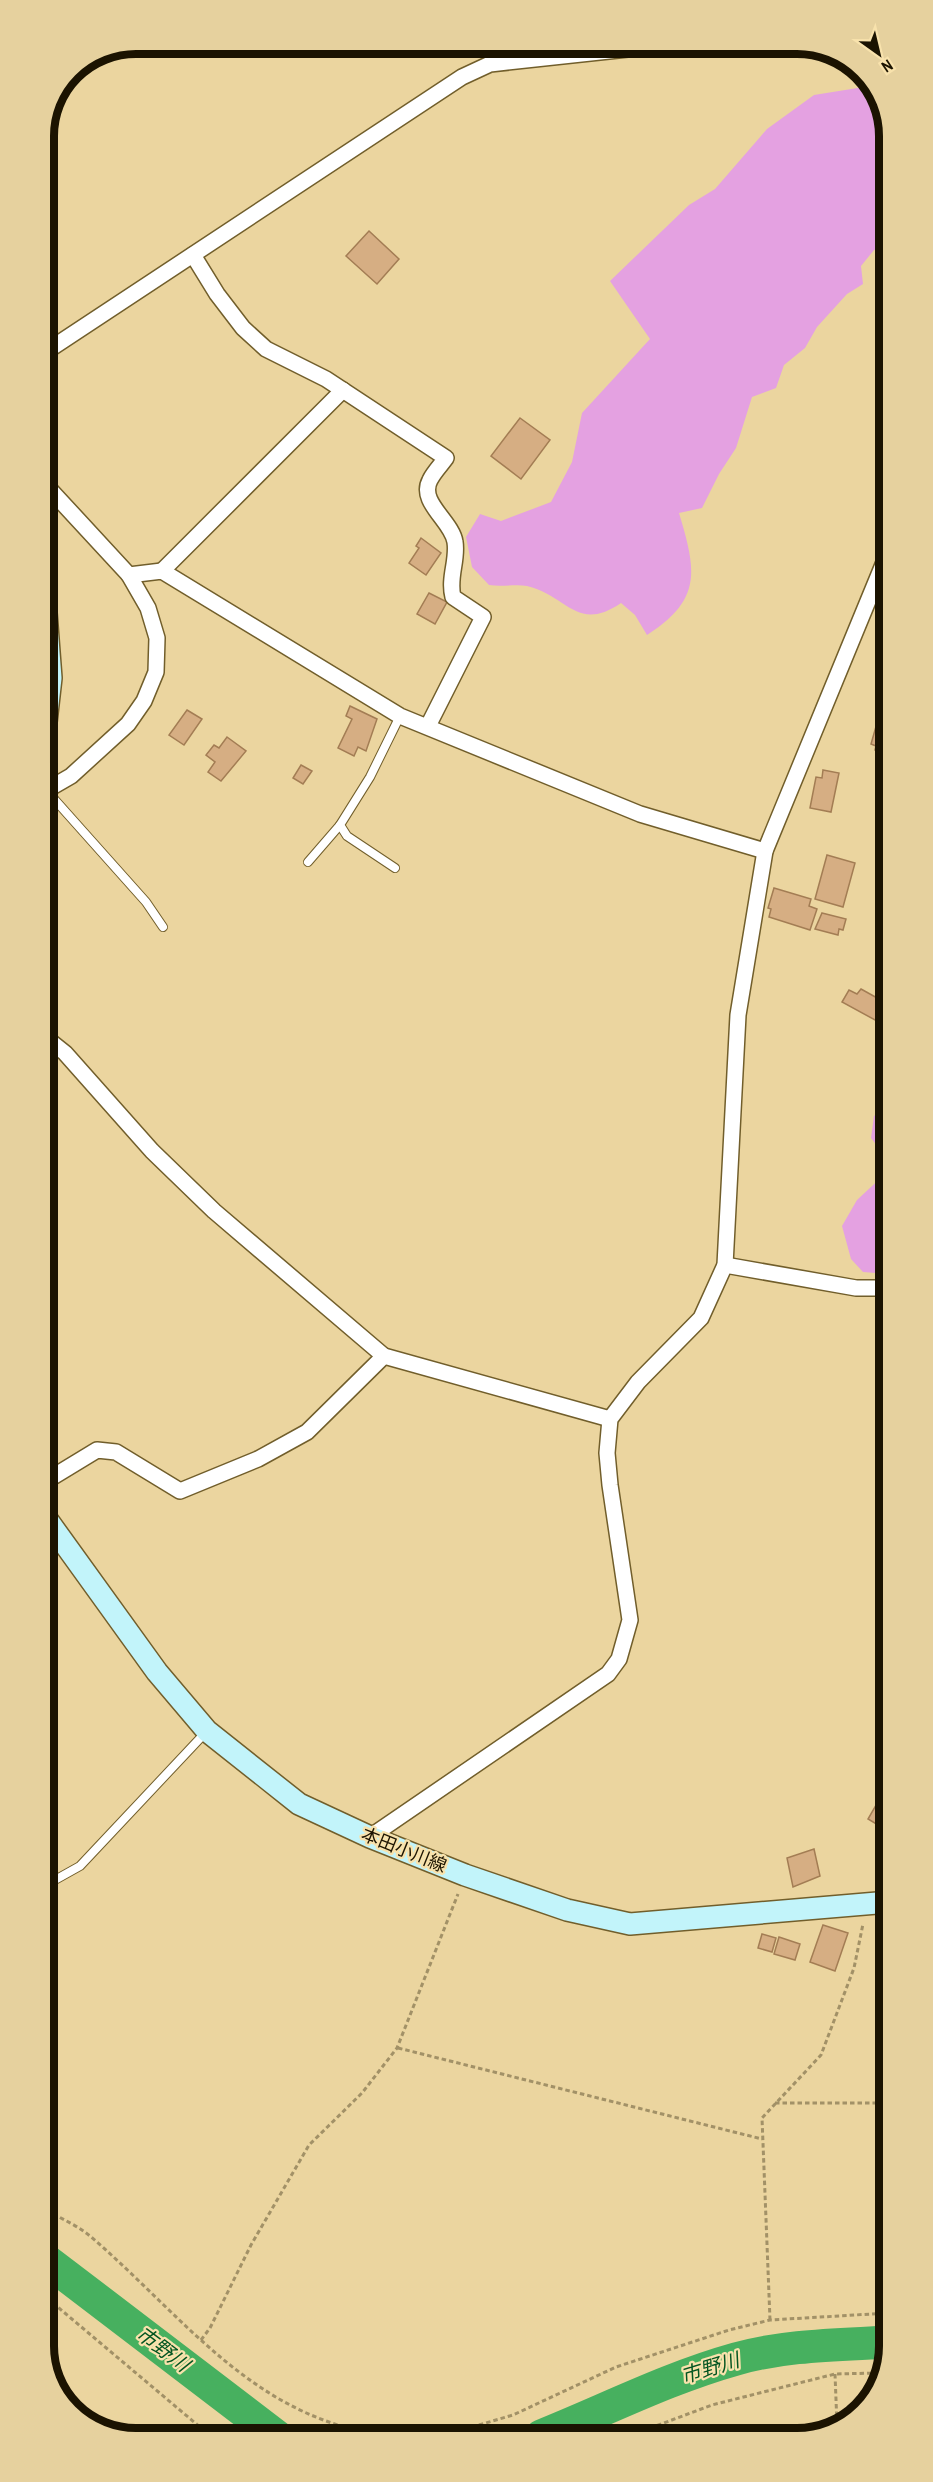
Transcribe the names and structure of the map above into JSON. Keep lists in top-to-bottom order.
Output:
{
  "streets": {
    "main road": ["本田小川線"]
  },
  "water": ["市野川"],
  "north": "bottom right"
}
